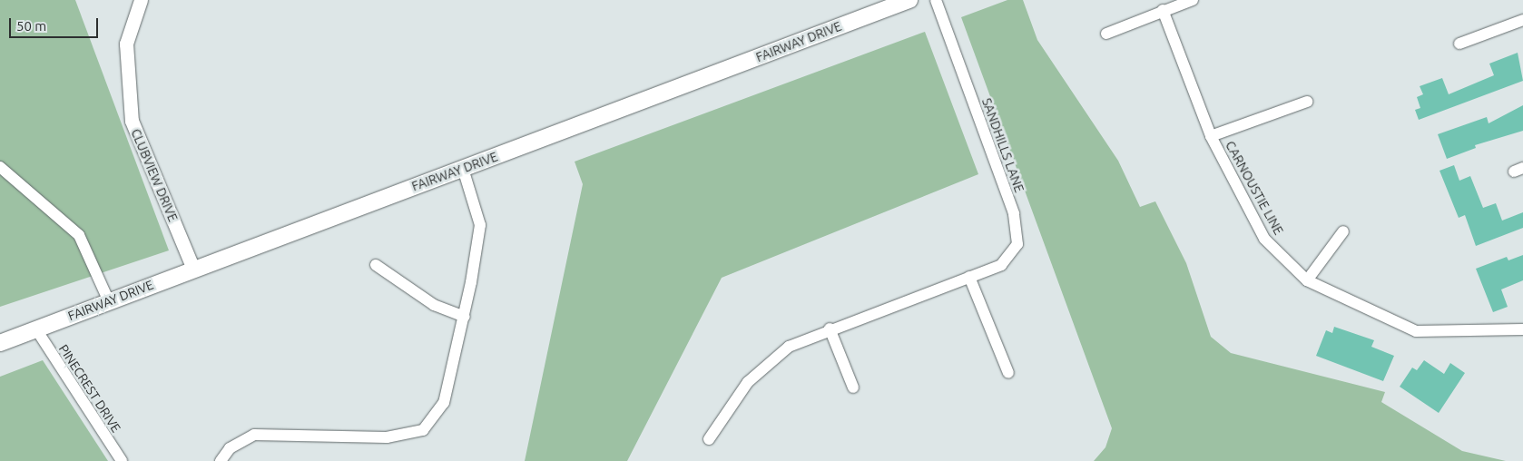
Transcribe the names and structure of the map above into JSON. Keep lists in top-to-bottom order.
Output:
{
  "streets": {
    "main road": ["FAIRWAY DRIVE"],
    "street": [
      "SANDHILLS LANE",
      "CLUBVIEW DRIVE",
      "CARNOUSTIE LINE",
      "PINECREST DRIVE"
    ]
  },
  "crossings": [
    ["FAIRWAY DRIVE", "CLUBVIEW DRIVE"],
    ["FAIRWAY DRIVE", "PINECREST DRIVE"]
  ],
  "scale_bar": "50 m"
}
